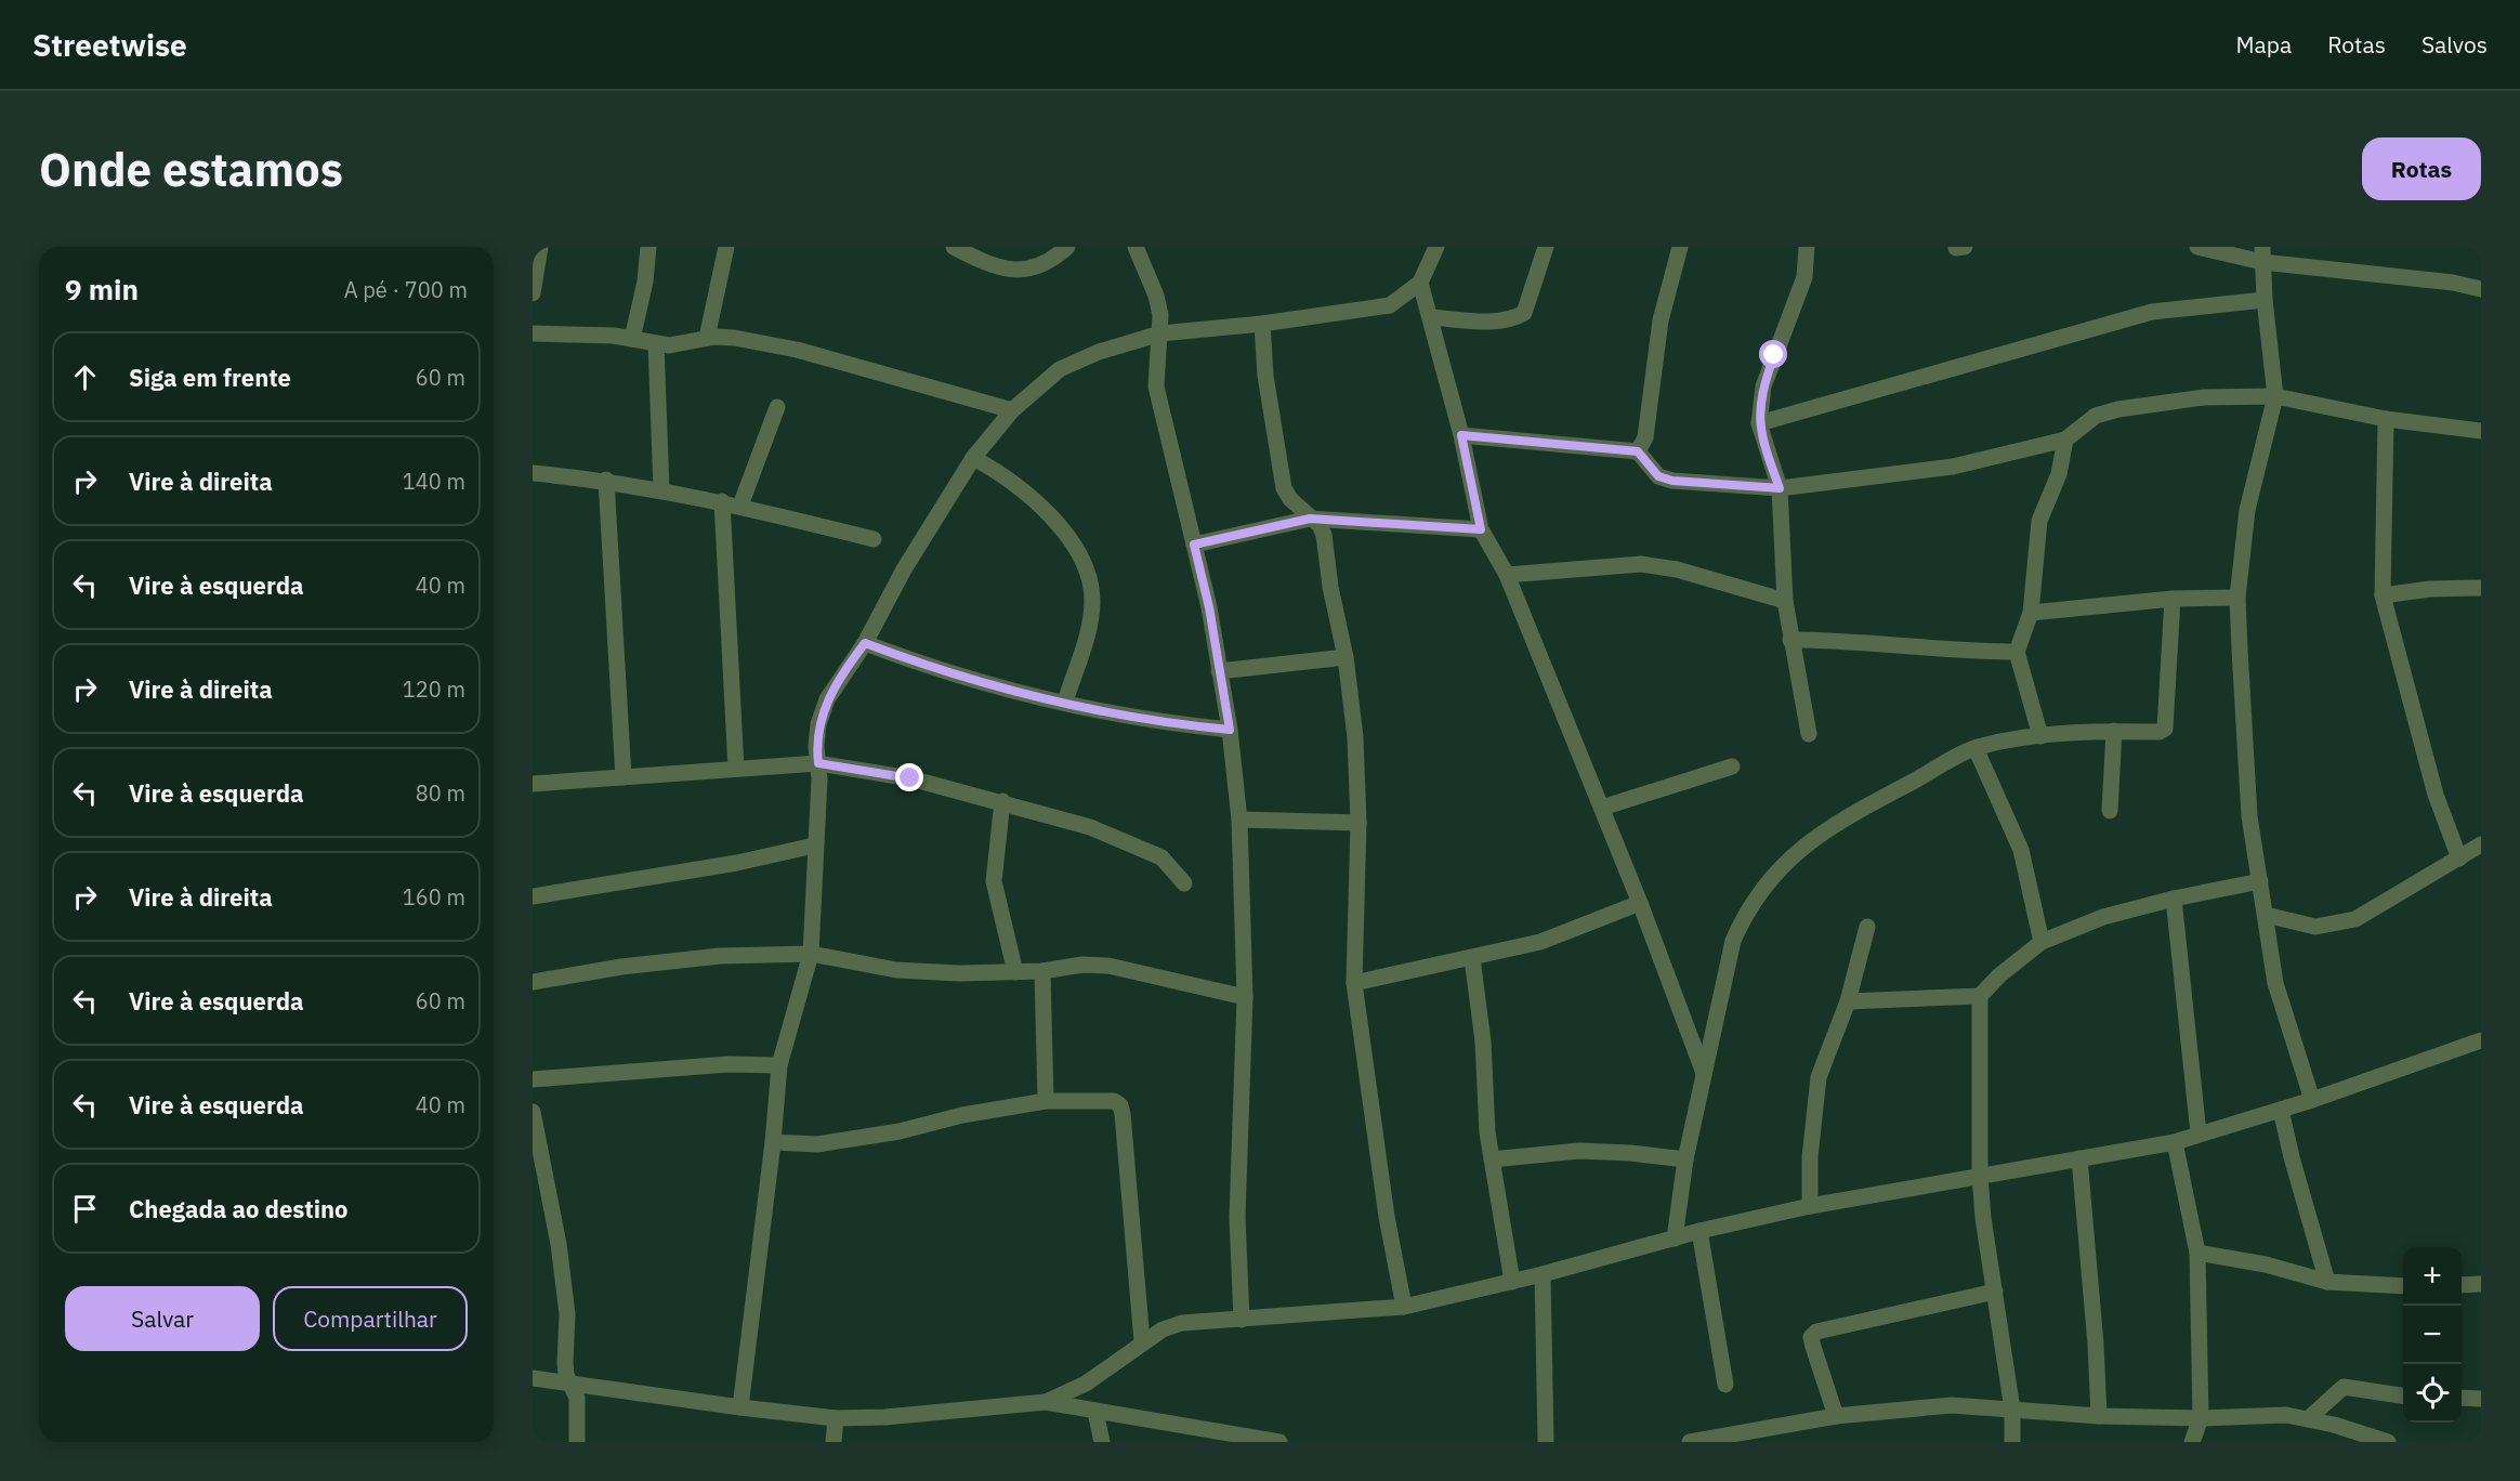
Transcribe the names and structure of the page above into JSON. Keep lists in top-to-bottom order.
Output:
{
  "page": {
    "header": "Streetwise",
    "nav": ["Mapa", "Rotas", "Salvos"],
    "buttons": [
      "Rotas",
      ["Salvar", "Compartilhar"]
    ],
    "title": "Onde estamos",
    "heading": ["9 min", "A pé · 700 m"],
    "list": [
      ["Siga em frente", "60 m"],
      ["Vire à direita", "140 m"],
      ["Vire à esquerda", "40 m"],
      ["Vire à direita", "120 m"],
      ["Vire à esquerda", "80 m"],
      ["Vire à direita", "160 m"],
      ["Vire à esquerda", "60 m"],
      ["Vire à esquerda", "40 m"],
      "Chegada ao destino"
    ],
    "map_buttons": ["+", "−"]
  }
}
